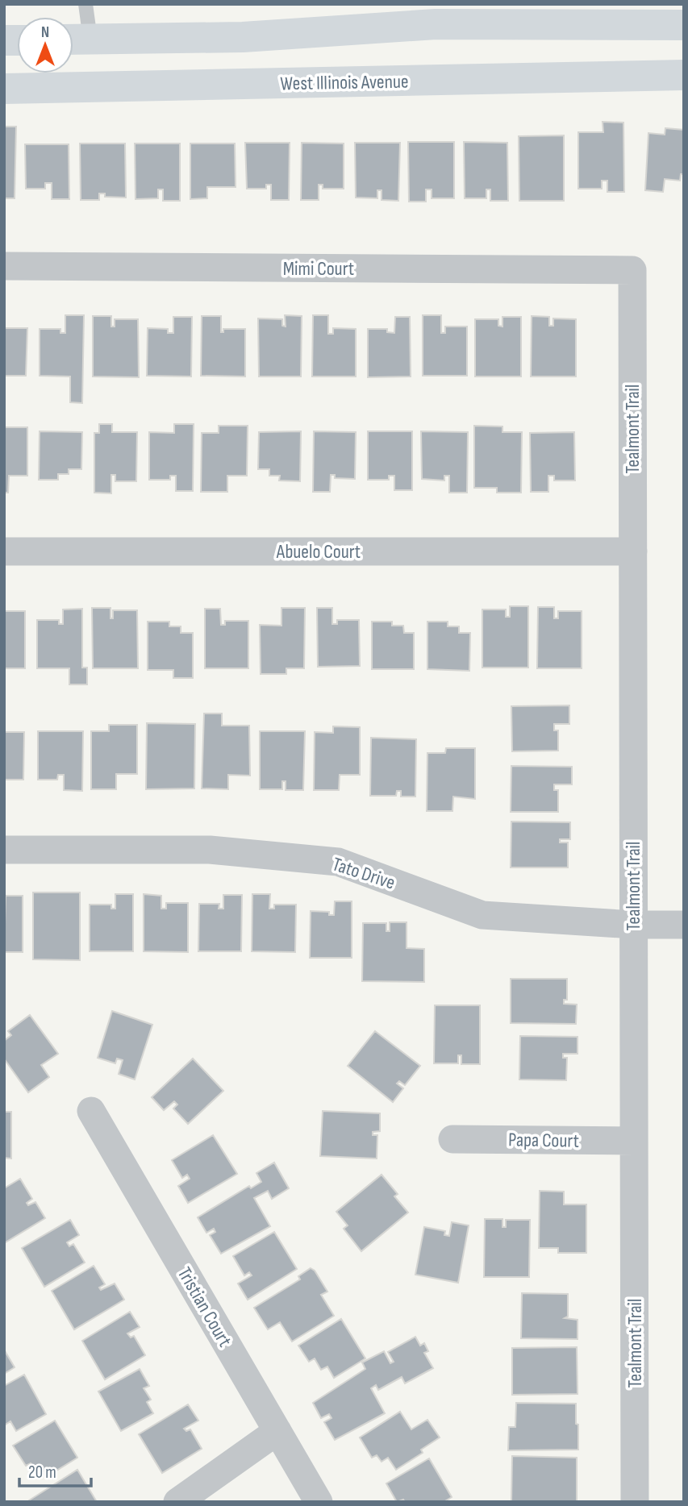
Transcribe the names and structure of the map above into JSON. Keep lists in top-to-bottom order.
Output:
{
  "streets": {
    "main road": ["West Illinois Avenue"],
    "street": [
      "Mimi Court",
      "Tealmont Trail",
      "Abuelo Court",
      "Tato Drive",
      "Papa Court",
      "Tristian Court"
    ]
  },
  "crossings": [
    ["Mimi Court", "Tealmont Trail"],
    ["Tealmont Trail", "Abuelo Court"],
    ["Tealmont Trail", "Tato Drive"],
    ["Tealmont Trail", "Papa Court"]
  ],
  "scale_bar": "20 m",
  "north": "top"
}
